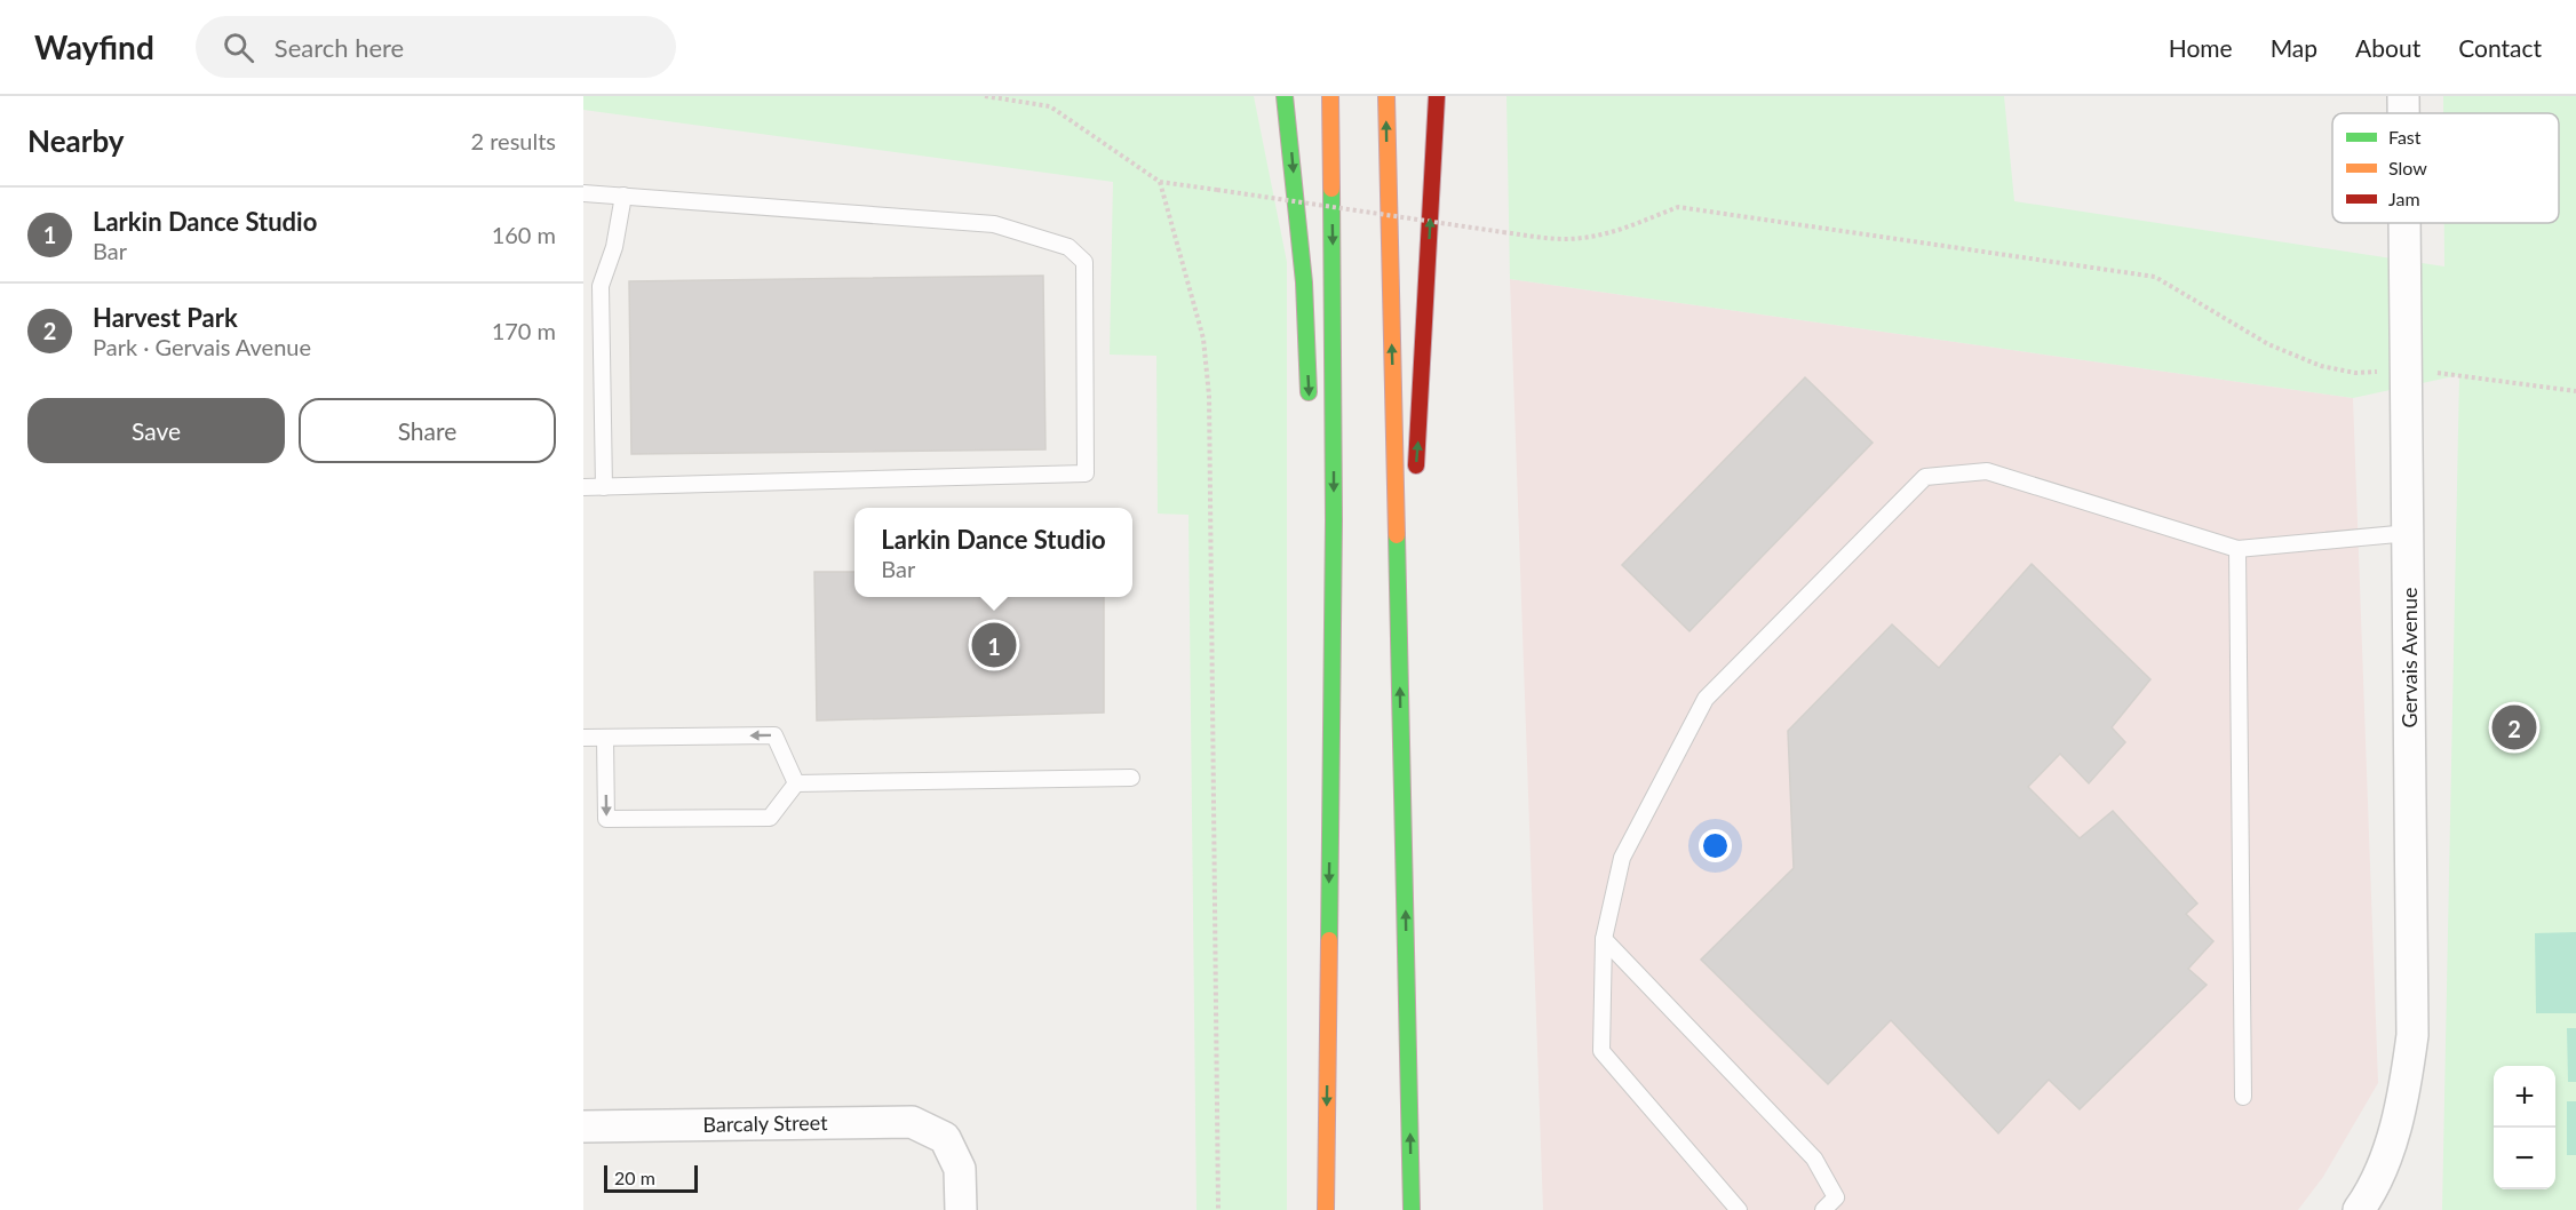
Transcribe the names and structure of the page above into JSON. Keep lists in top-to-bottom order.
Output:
{
  "streets": {
    "street": ["Gervais Avenue", "Barcaly Street"]
  },
  "legend": ["Fast", "Slow", "Jam"],
  "scale_bar": "20 m",
  "page": {
    "header": "Wayfind",
    "search": "Search here",
    "nav": [
      "Home",
      "Map",
      "About",
      "Contact"
    ],
    "heading": ["Nearby", "2 results"],
    "list": [
      {
        "mark": "1",
        "name": "Larkin Dance Studio",
        "note": "Bar",
        "value": "160 m"
      },
      {
        "mark": "2",
        "name": "Harvest Park",
        "note": "Park · Gervais Avenue",
        "value": "170 m"
      }
    ],
    "buttons": ["Save", "Share"],
    "popup": ["Larkin Dance Studio", "Bar"],
    "pins": ["1", "2"],
    "map_buttons": ["+", "−"],
    "scale": "20 m"
  }
}
